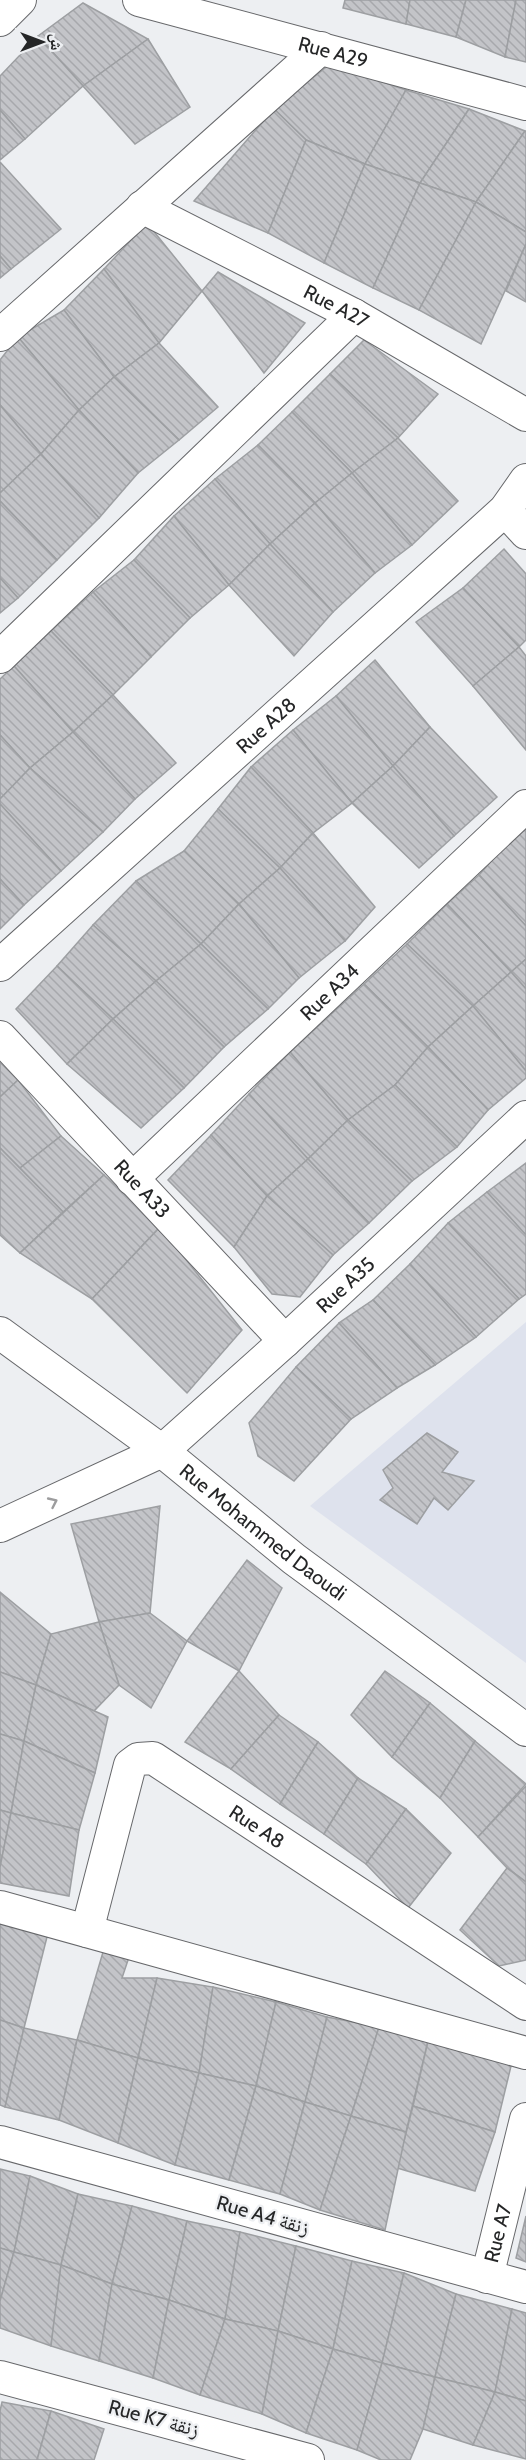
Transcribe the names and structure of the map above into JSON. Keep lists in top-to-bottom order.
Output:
{
  "streets": {
    "street": [
      "Rue A29",
      "Rue A27",
      "Rue A28",
      "Rue A34",
      "Rue A33",
      "Rue A35",
      "Rue Mohammed Daoudi",
      "Rue A8",
      "Rue A4 زنقة",
      "Rue A7",
      "Rue K7 زنقة"
    ]
  },
  "crossings": [
    ["Rue A34", "Rue A33"],
    ["Rue A33", "Rue A35"],
    ["Rue A35", "Rue Mohammed Daoudi"],
    ["Rue A4 زنقة", "Rue A7"]
  ],
  "north": "right"
}
